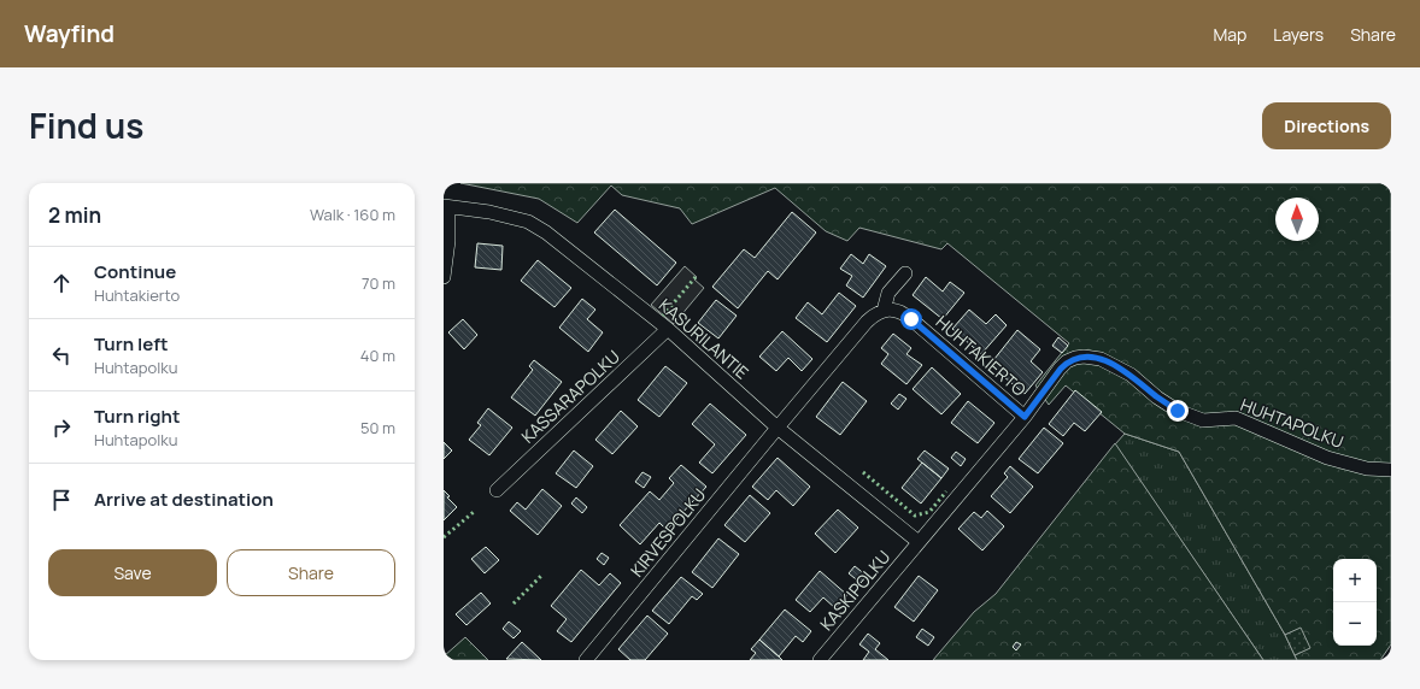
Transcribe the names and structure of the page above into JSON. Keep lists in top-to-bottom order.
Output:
{
  "streets": {
    "street": [
      "KASURILANTIE",
      "HUHTAKIERTO",
      "KASSARAPOLKU",
      "HUHTAPOLKU",
      "KIRVESPOLKU",
      "KASKIPOLKU"
    ]
  },
  "crossings": [
    ["KASURILANTIE", "HUHTAKIERTO"],
    ["KASURILANTIE", "KASSARAPOLKU"],
    ["KASURILANTIE", "KIRVESPOLKU"],
    ["KASURILANTIE", "KASKIPOLKU"],
    ["HUHTAKIERTO", "HUHTAPOLKU"],
    ["HUHTAKIERTO", "KASKIPOLKU"]
  ],
  "north": "top",
  "page": {
    "header": "Wayfind",
    "nav": ["Map", "Layers", "Share"],
    "title": "Find us",
    "buttons": [
      "Directions",
      ["Save", "Share"]
    ],
    "heading": ["2 min", "Walk · 160 m"],
    "list": [
      ["Continue", "Huhtakierto", "70 m"],
      ["Turn left", "Huhtapolku", "40 m"],
      ["Turn right", "Huhtapolku", "50 m"],
      "Arrive at destination"
    ],
    "map_buttons": ["+", "−"]
  }
}
